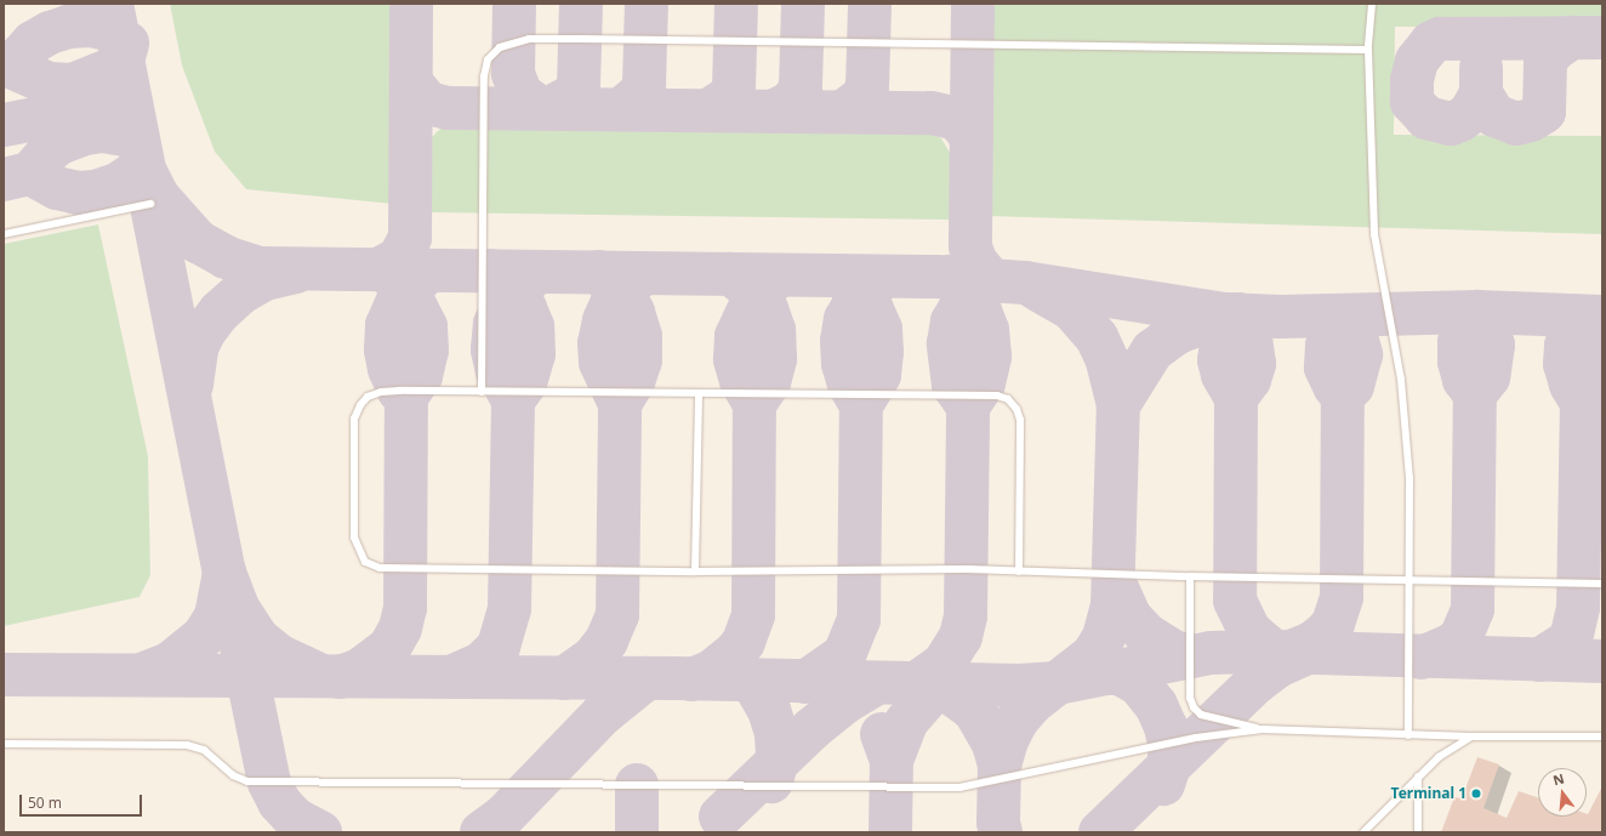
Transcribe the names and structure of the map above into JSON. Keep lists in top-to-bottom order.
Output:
{
  "places": ["Terminal 1"],
  "scale_bar": "50 m",
  "north": "top"
}
